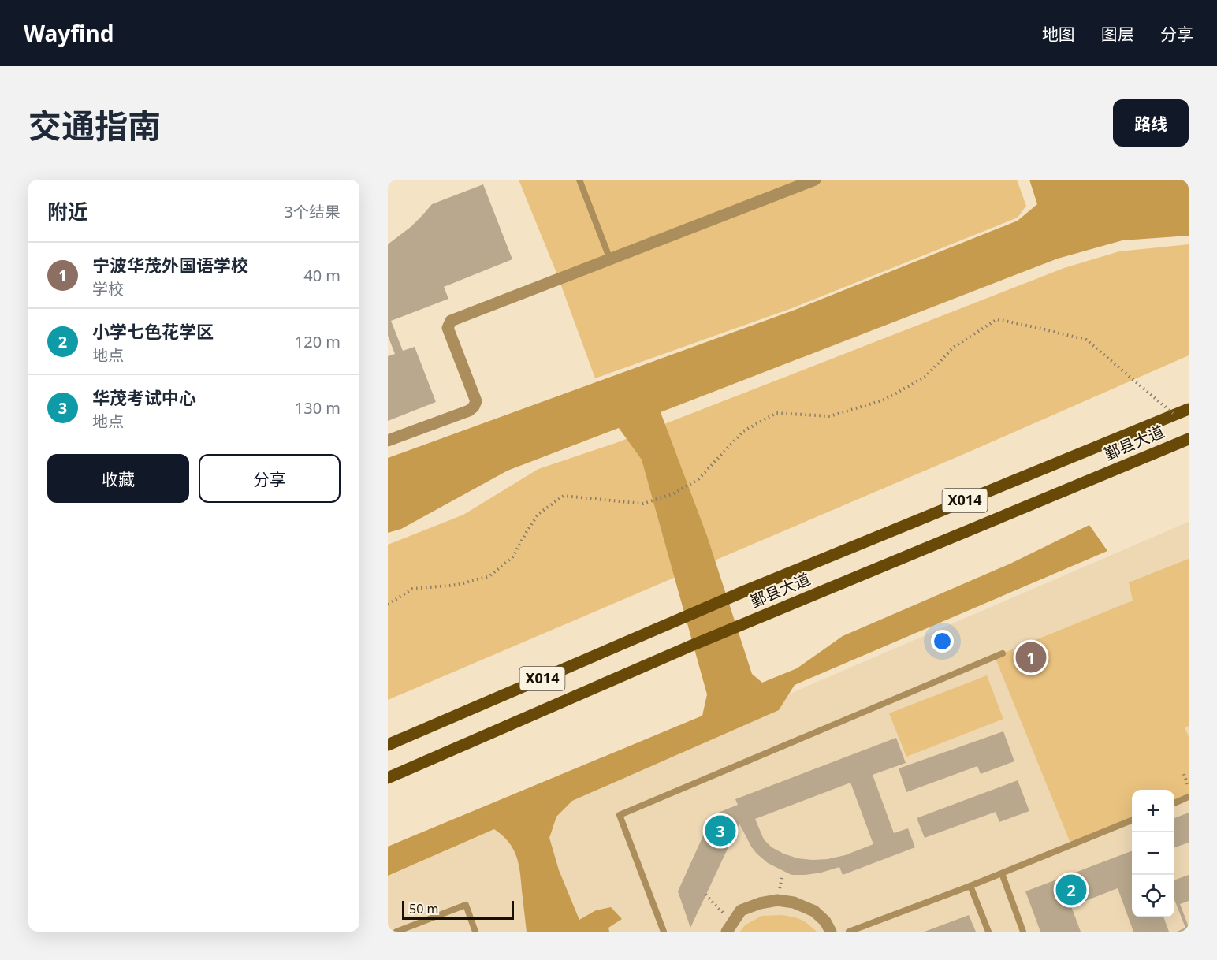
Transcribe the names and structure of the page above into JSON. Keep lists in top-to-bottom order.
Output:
{
  "streets": {
    "main road": ["鄞县大道", "X014"]
  },
  "scale_bar": "50 m",
  "page": {
    "header": "Wayfind",
    "nav": ["地图", "图层", "分享"],
    "title": "交通指南",
    "buttons": [
      "路线",
      ["收藏", "分享"]
    ],
    "heading": ["附近", "3个结果"],
    "list": [
      {
        "mark": "1",
        "name": "宁波华茂外国语学校",
        "note": "学校",
        "value": "40 m"
      },
      {
        "mark": "2",
        "name": "小学七色花学区",
        "note": "地点",
        "value": "120 m"
      },
      {
        "mark": "3",
        "name": "华茂考试中心",
        "note": "地点",
        "value": "130 m"
      }
    ],
    "pins": ["1", "3", "2"],
    "map_buttons": ["+", "−"],
    "scale": "50 m"
  }
}
